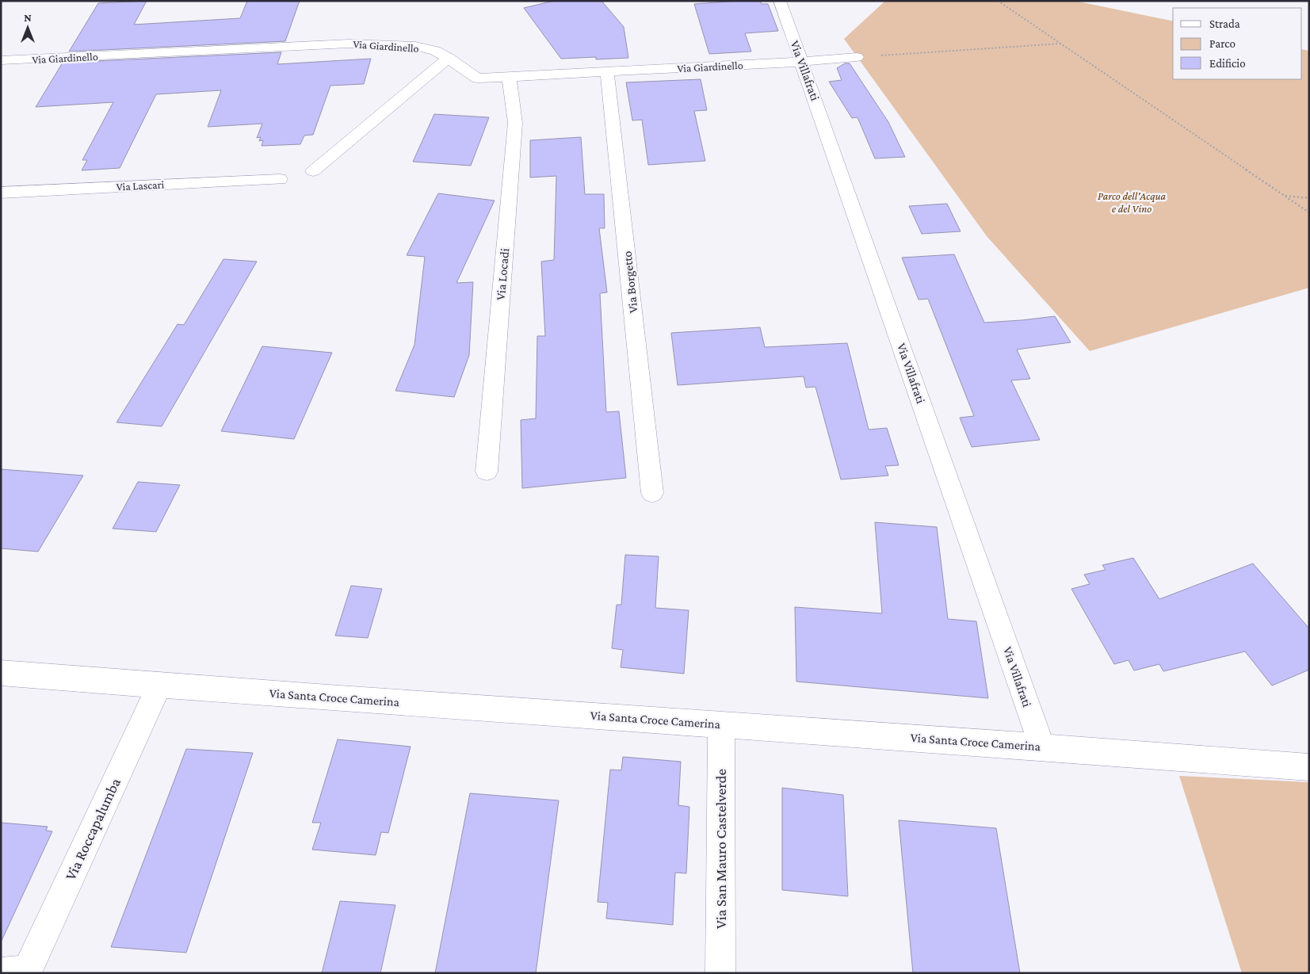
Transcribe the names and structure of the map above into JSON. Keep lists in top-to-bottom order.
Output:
{
  "streets": {
    "street": [
      "Via Giardinello",
      "Via Villafrati",
      "Via Lascari",
      "Via Locadi",
      "Via Borgetto",
      "Via Santa Croce Camerina",
      "Via Roccapalumba",
      "Via San Mauro Castelverde"
    ]
  },
  "crossings": [
    ["Via Giardinello", "Via Villafrati"],
    ["Via Giardinello", "Via Locadi"],
    ["Via Giardinello", "Via Borgetto"],
    ["Via Villafrati", "Via Santa Croce Camerina"],
    ["Via Santa Croce Camerina", "Via Roccapalumba"],
    ["Via Santa Croce Camerina", "Via San Mauro Castelverde"]
  ],
  "parks": ["Parco dell'Acqua e del Vino"],
  "legend": ["Strada", "Parco", "Edificio"],
  "north": "top"
}
